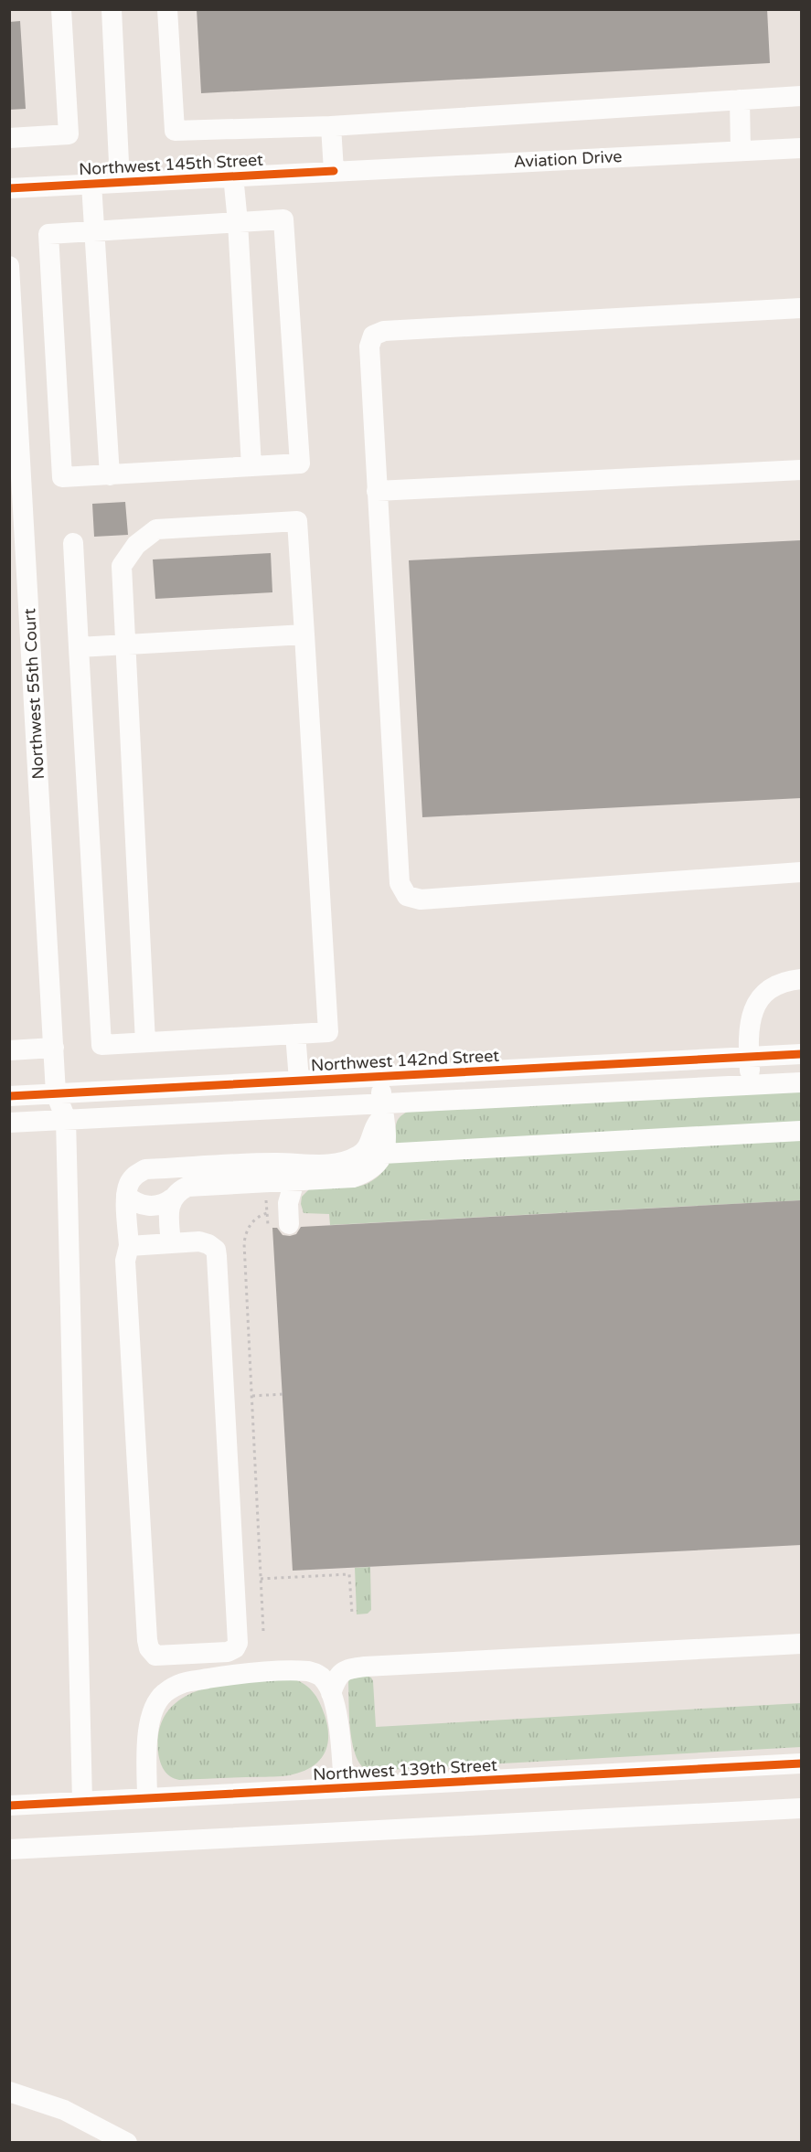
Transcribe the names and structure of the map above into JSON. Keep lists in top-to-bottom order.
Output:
{
  "streets": {
    "street": [
      "Aviation Drive",
      "Northwest 145th Street",
      "Northwest 55th Court",
      "Northwest 142nd Street",
      "Northwest 139th Street"
    ]
  },
  "crossings": [
    ["Aviation Drive", "Northwest 145th Street"],
    ["Northwest 55th Court", "Northwest 142nd Street"]
  ]
}
